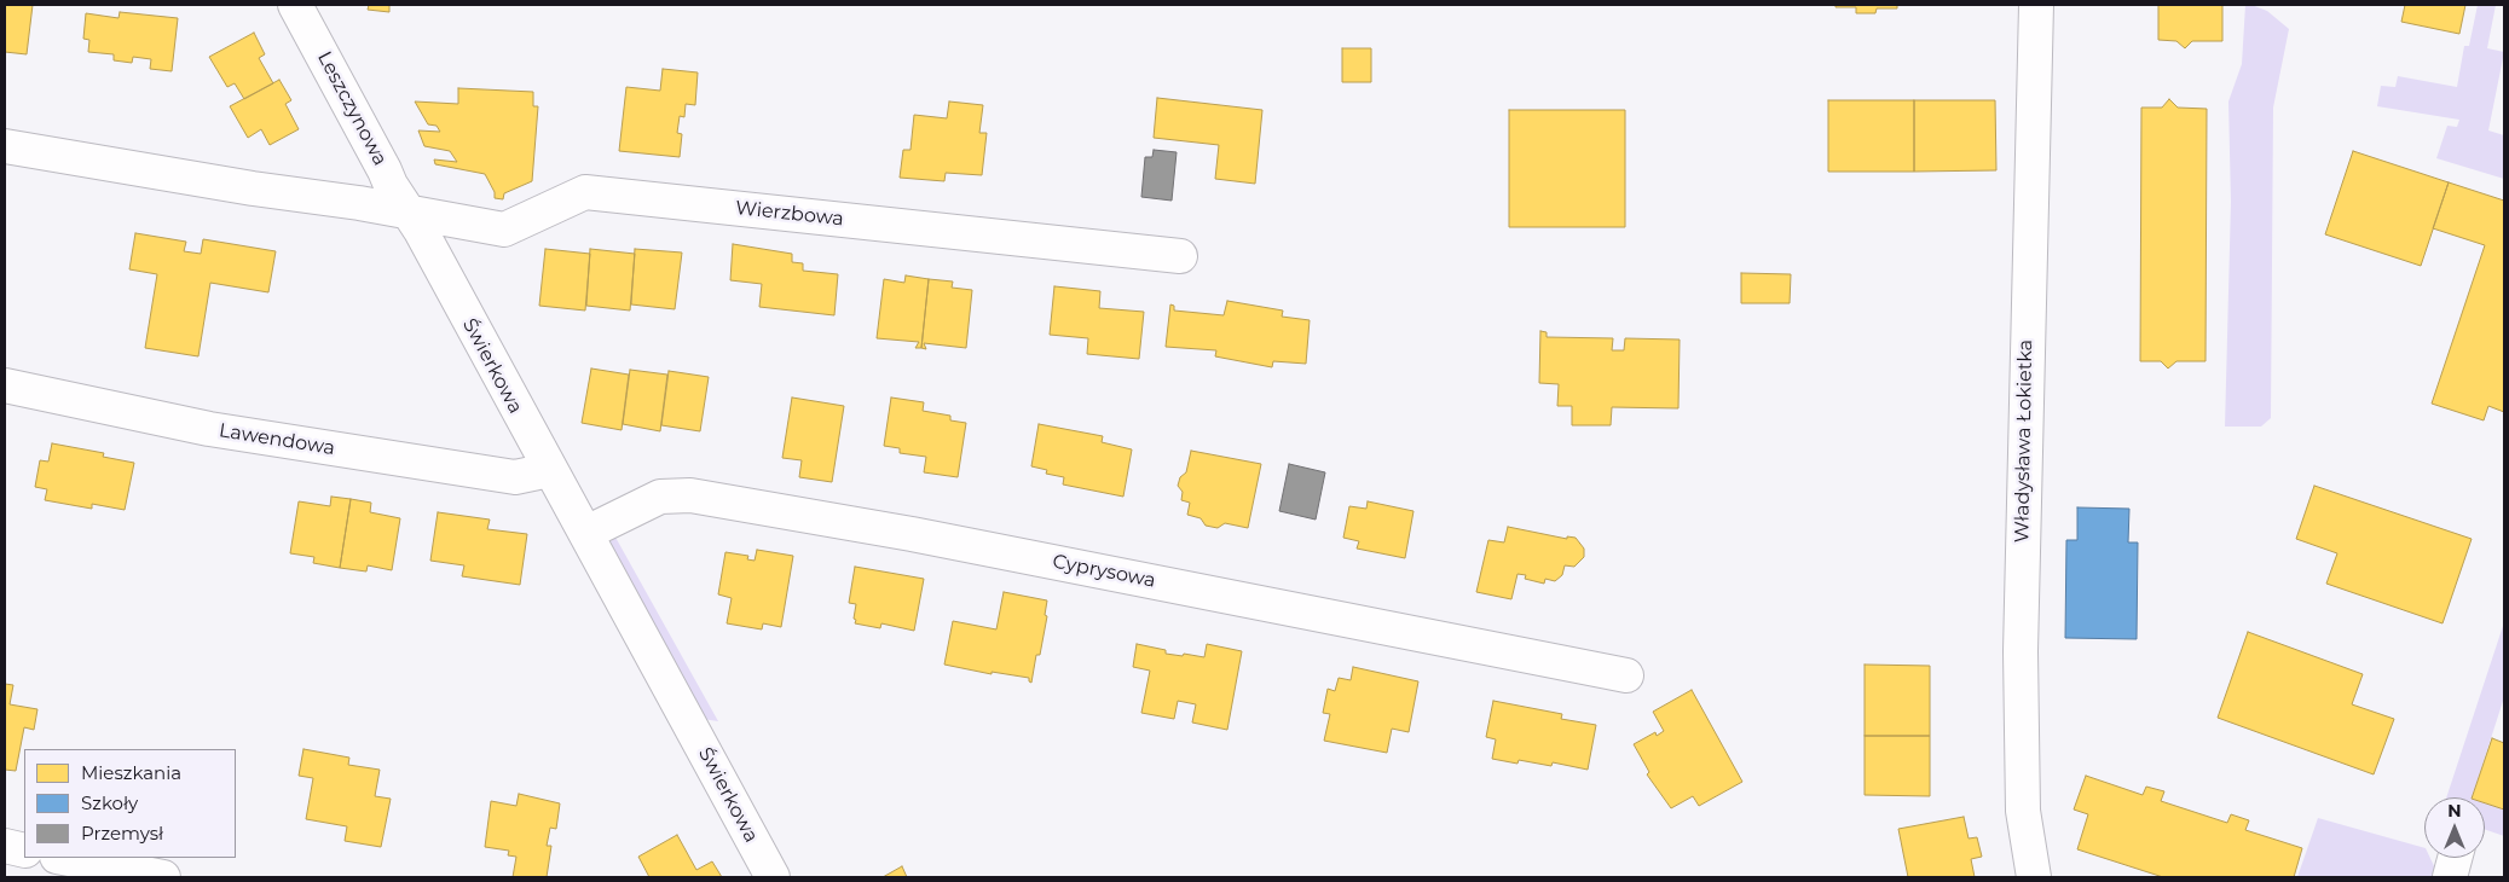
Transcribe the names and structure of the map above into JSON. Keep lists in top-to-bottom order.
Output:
{
  "streets": {
    "street": [
      "Leszczynowa",
      "Wierzbowa",
      "Świerkowa",
      "Lawendowa",
      "Władysława Łokietka",
      "Cyprysowa"
    ]
  },
  "crossings": [
    ["Leszczynowa", "Wierzbowa"],
    ["Leszczynowa", "Świerkowa"],
    ["Wierzbowa", "Świerkowa"],
    ["Świerkowa", "Lawendowa"],
    ["Świerkowa", "Cyprysowa"]
  ],
  "legend": ["Mieszkania", "Szkoły", "Przemysł"],
  "north": "top"
}
